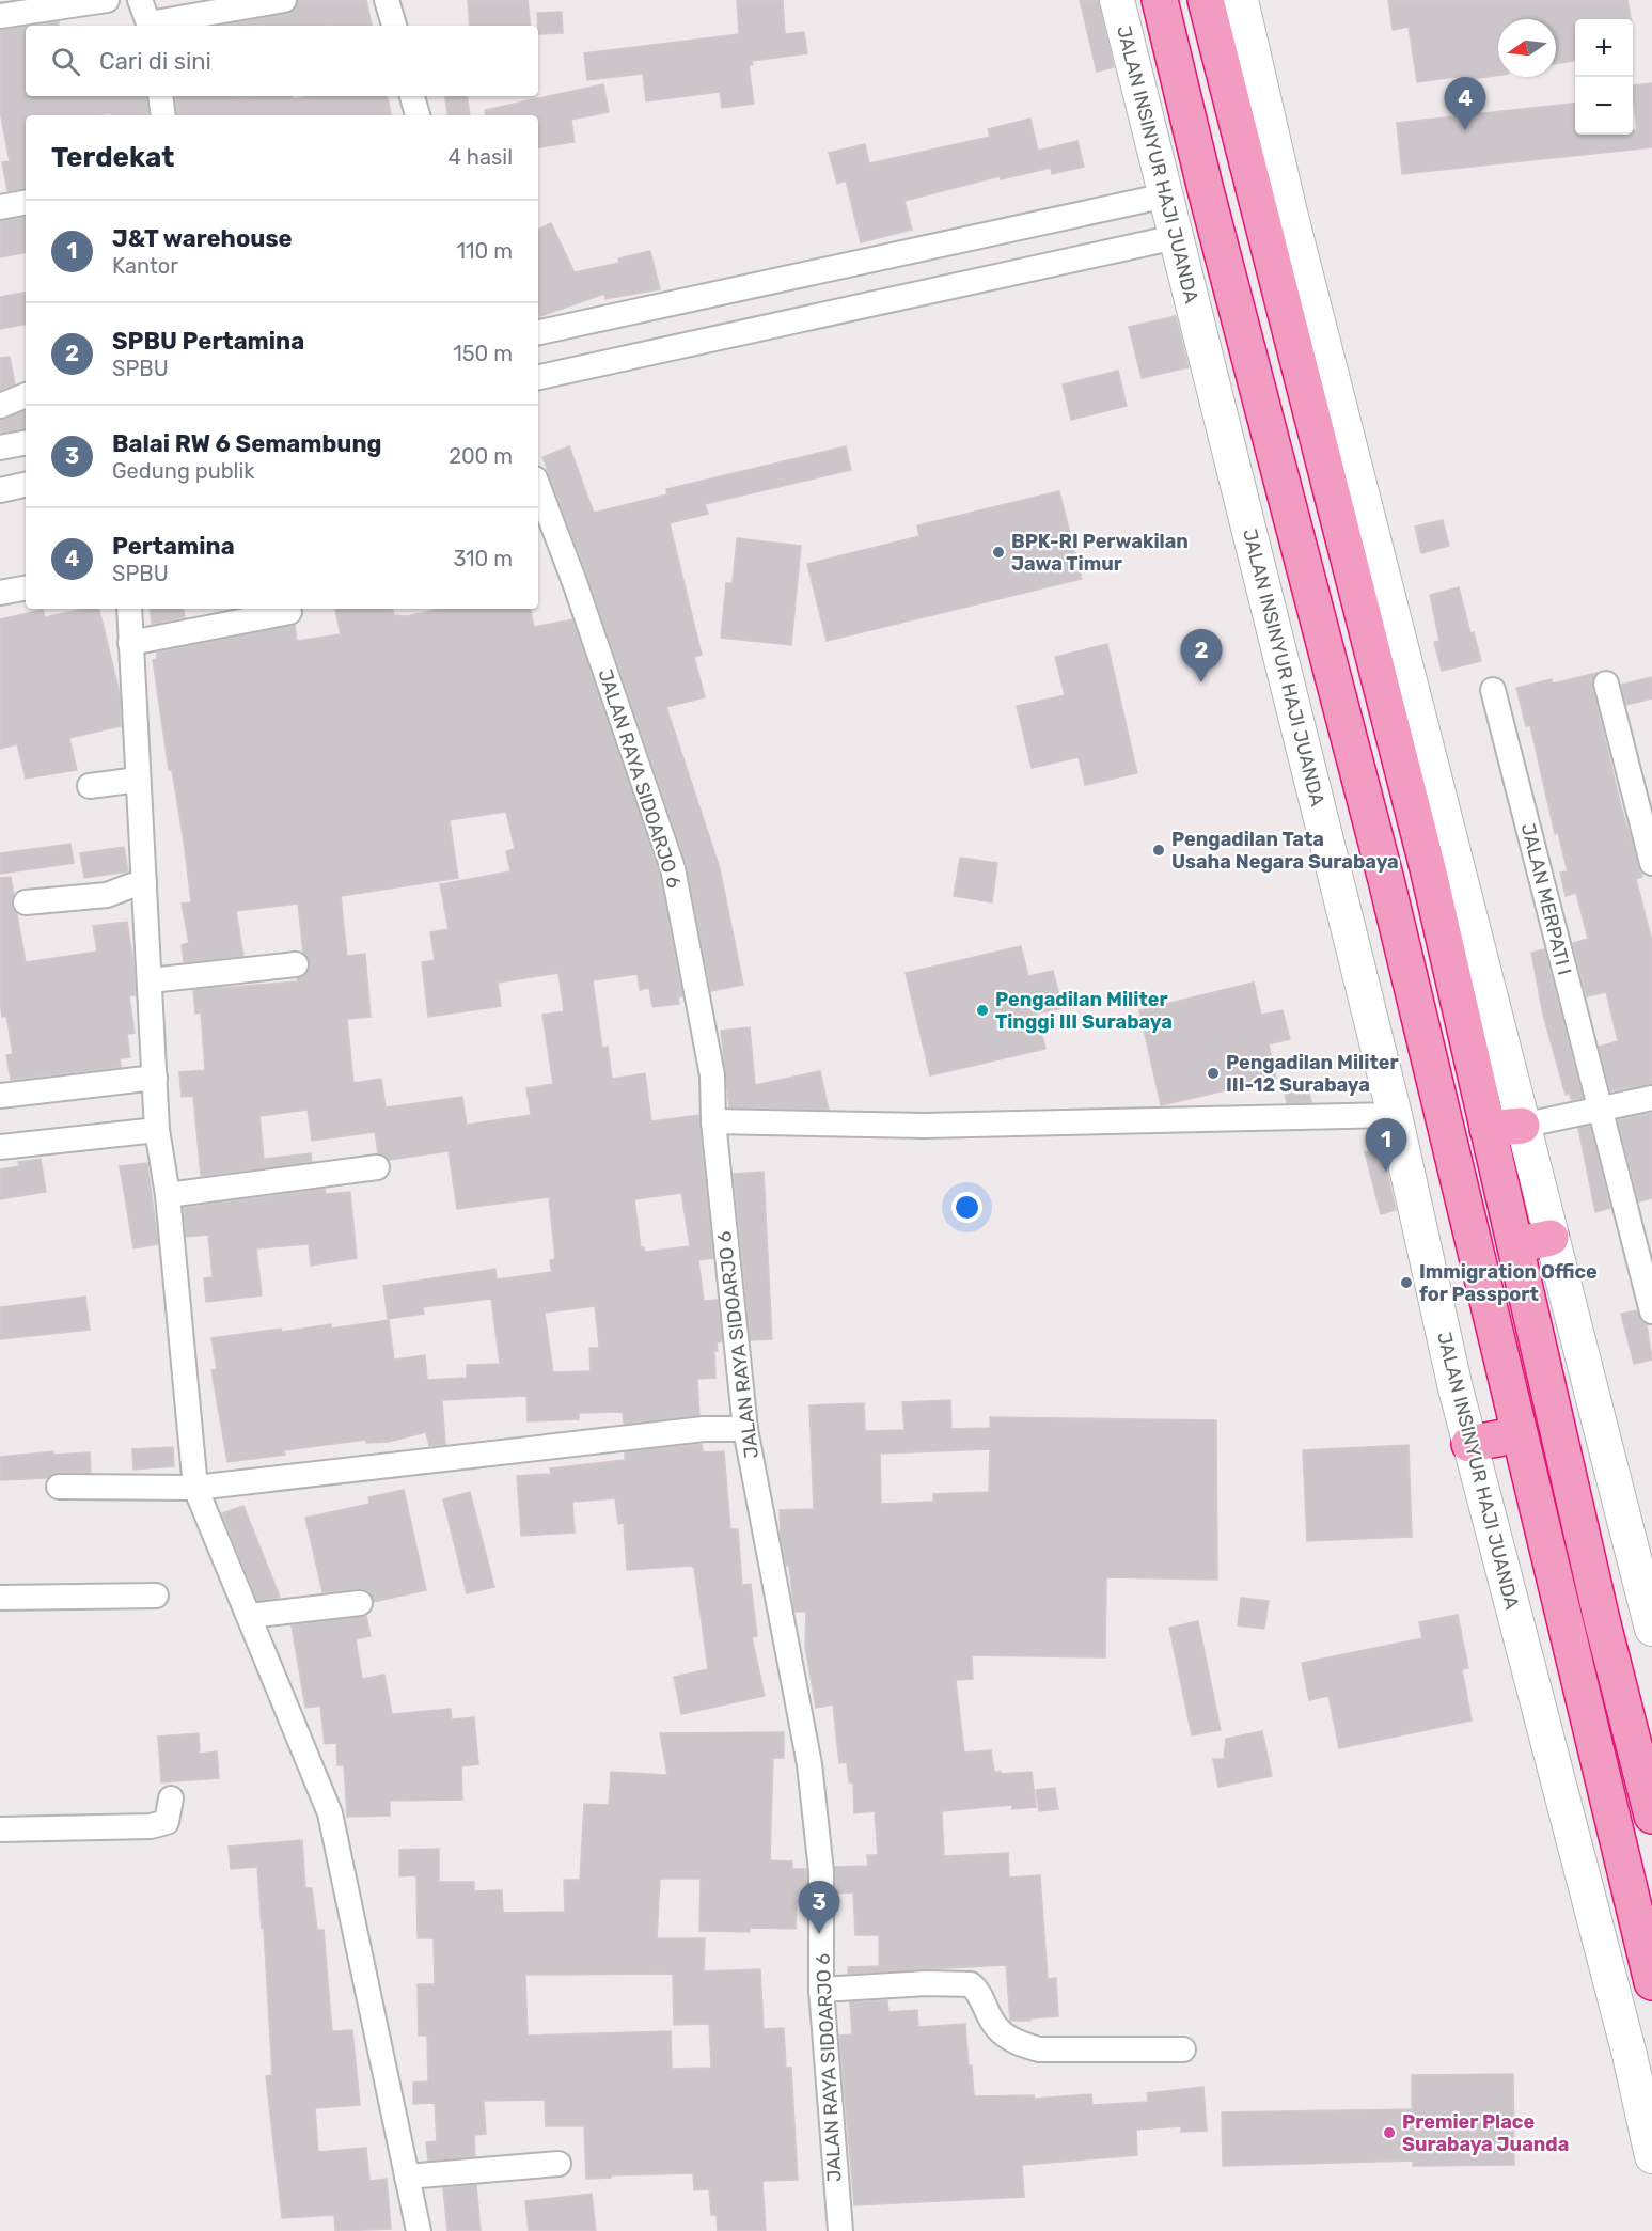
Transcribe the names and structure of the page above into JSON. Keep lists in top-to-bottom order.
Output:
{
  "streets": {
    "highway": ["JALAN INSINYUR HAJI JUANDA"],
    "street": ["JALAN RAYA SIDOARJO 6", "JALAN MERPATI I"]
  },
  "places": [
    "BPK-RI Perwakilan Jawa Timur",
    "Pengadilan Tata Usaha Negara Surabaya",
    "Pengadilan Militer Tinggi III Surabaya",
    "Pengadilan Militer III-12 Surabaya",
    "Immigration Office for Passport",
    "Premier Place Surabaya Juanda"
  ],
  "north": "left",
  "page": {
    "map_buttons": ["+", "−"],
    "search": "Cari di sini",
    "pins": [
      "4",
      "2",
      "1",
      "3"
    ],
    "heading": ["Terdekat", "4 hasil"],
    "list": [
      {
        "mark": "1",
        "name": "J&T warehouse",
        "note": "Kantor",
        "value": "110 m"
      },
      {
        "mark": "2",
        "name": "SPBU Pertamina",
        "note": "SPBU",
        "value": "150 m"
      },
      {
        "mark": "3",
        "name": "Balai RW 6 Semambung",
        "note": "Gedung publik",
        "value": "200 m"
      },
      {
        "mark": "4",
        "name": "Pertamina",
        "note": "SPBU",
        "value": "310 m"
      }
    ]
  }
}
